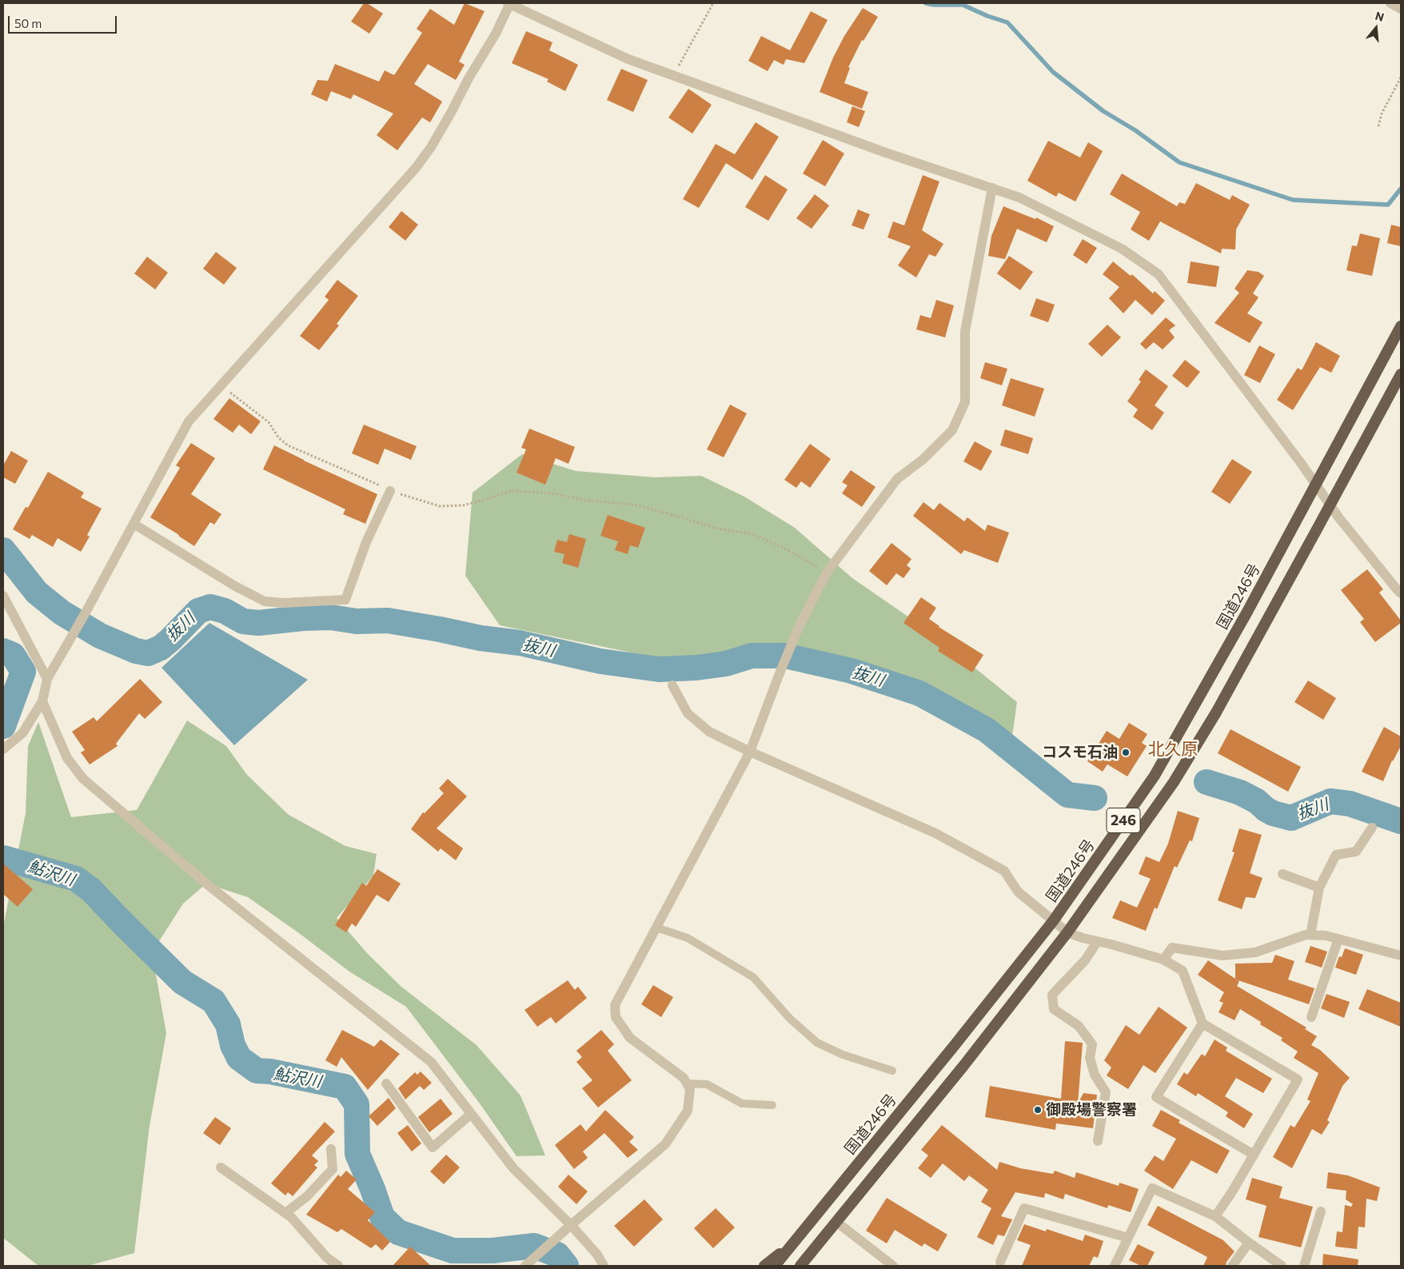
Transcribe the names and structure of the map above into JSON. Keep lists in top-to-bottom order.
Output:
{
  "streets": {
    "highway": ["国道246号", "246"]
  },
  "crossings": [
    ["国道246号", "246"]
  ],
  "districts": ["北久原"],
  "water": ["抜川", "鮎沢川"],
  "places": ["コスモ石油", "御殿場警察署"],
  "scale_bar": "50 m",
  "north": "top"
}
